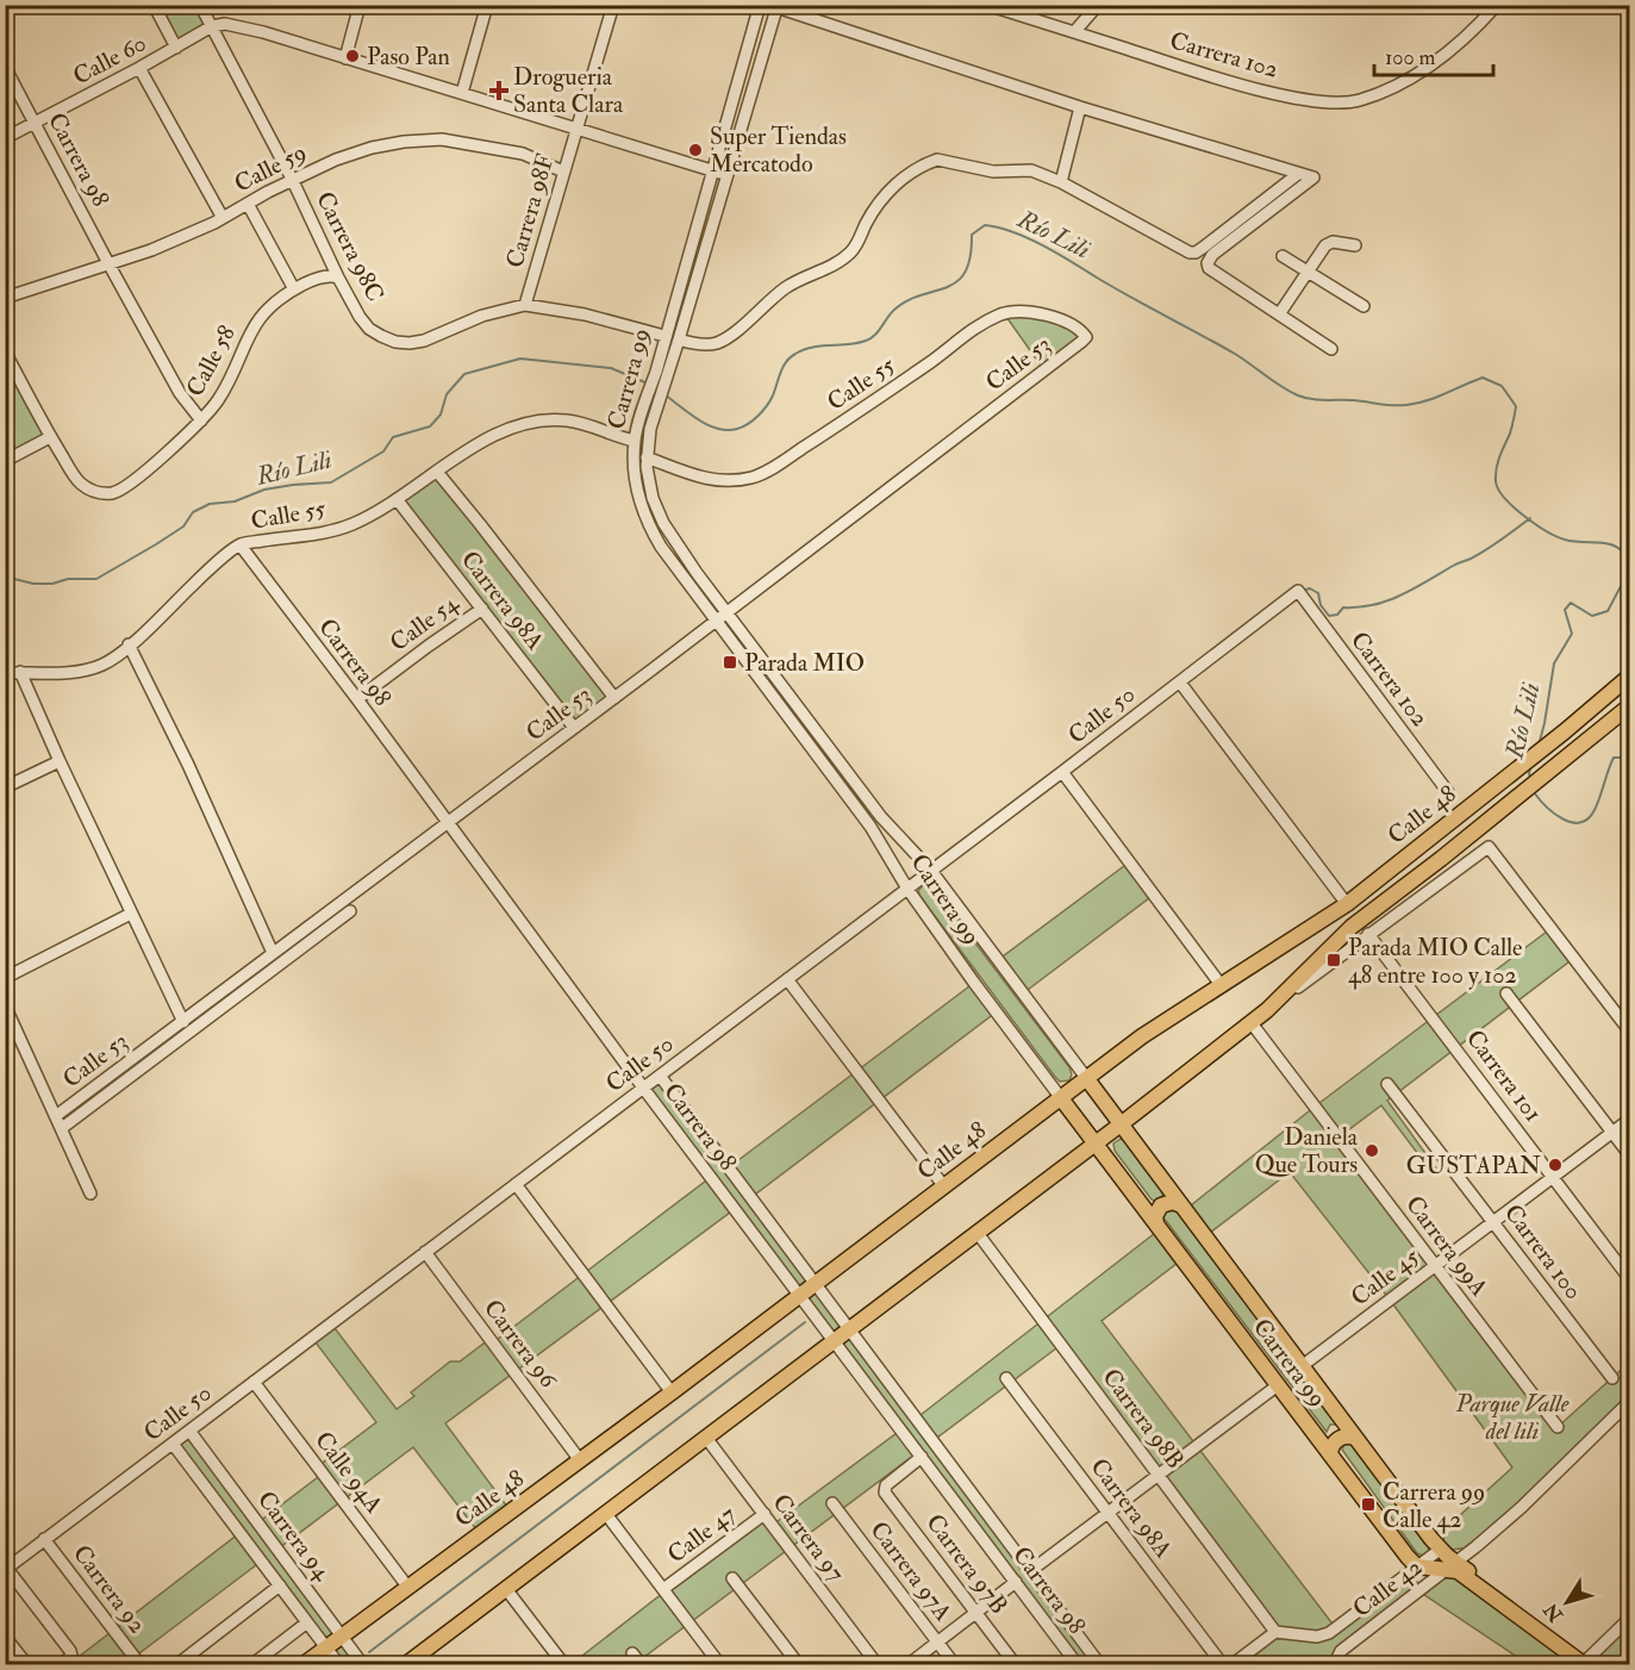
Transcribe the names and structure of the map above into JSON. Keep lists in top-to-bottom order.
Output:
{
  "streets": {
    "main road": ["Carrera 99", "Calle 48"],
    "street": [
      "Carrera 102",
      "Calle 60",
      "Carrera 98",
      "Calle 59",
      "Carrera 98F",
      "Carrera 98C",
      "Calle 58",
      "Calle 53",
      "Calle 55",
      "Carrera 98A",
      "Calle 54",
      "Calle 50",
      "Carrera 101",
      "Carrera 99A",
      "Carrera 100",
      "Calle 45",
      "Carrera 96",
      "Carrera 98B",
      "Calle 94A",
      "Calle 47",
      "Carrera 94",
      "Carrera 97",
      "Carrera 97B",
      "Carrera 97A",
      "Calle 42",
      "Carrera 92"
    ]
  },
  "crossings": [
    ["Carrera 102", "Calle 50"],
    ["Calle 60", "Carrera 98"],
    ["Calle 60", "Carrera 98C"],
    ["Carrera 98", "Calle 59"],
    ["Carrera 98", "Calle 58"],
    ["Carrera 98", "Calle 53"],
    ["Carrera 98", "Calle 55"],
    ["Carrera 98", "Calle 54"],
    ["Carrera 98", "Calle 50"],
    ["Carrera 98", "Calle 48"],
    ["Carrera 98", "Carrera 97B"],
    ["Calle 59", "Carrera 98F"],
    ["Calle 59", "Carrera 98C"],
    ["Carrera 98F", "Carrera 98C"],
    ["Carrera 98C", "Calle 58"],
    ["Calle 53", "Carrera 99"],
    ["Calle 53", "Calle 55"],
    ["Calle 53", "Carrera 98A"],
    ["Carrera 99", "Calle 55"],
    ["Carrera 99", "Calle 50"],
    ["Carrera 99", "Calle 48"],
    ["Carrera 99", "Calle 45"],
    ["Carrera 99", "Calle 42"],
    ["Calle 55", "Carrera 98A"],
    ["Carrera 98A", "Calle 54"],
    ["Calle 50", "Carrera 96"],
    ["Calle 50", "Calle 94A"],
    ["Calle 50", "Carrera 94"],
    ["Calle 50", "Carrera 92"],
    ["Calle 48", "Carrera 101"],
    ["Calle 48", "Carrera 99A"],
    ["Calle 48", "Carrera 96"],
    ["Calle 48", "Carrera 98B"],
    ["Calle 48", "Calle 94A"],
    ["Calle 48", "Carrera 94"],
    ["Calle 48", "Carrera 97"],
    ["Carrera 101", "Calle 45"],
    ["Carrera 99A", "Calle 45"],
    ["Carrera 100", "Calle 45"],
    ["Carrera 98B", "Calle 42"],
    ["Calle 47", "Carrera 97"]
  ],
  "water": ["Río Lili"],
  "parks": ["Parque Valle del lili"],
  "places": {
    "other": [
      "Paso Pan",
      "Super Tiendas Mercatodo",
      "Daniela Que Tours",
      "GUSTAPAN"
    ],
    "health": ["Drogueria Santa Clara"],
    "transit": ["Parada MIO", "Parada MIO Calle 48 entre 100 y 102", "Carrera 99 Calle 42"]
  },
  "scale_bar": "100 m",
  "north": "bottom left"
}
